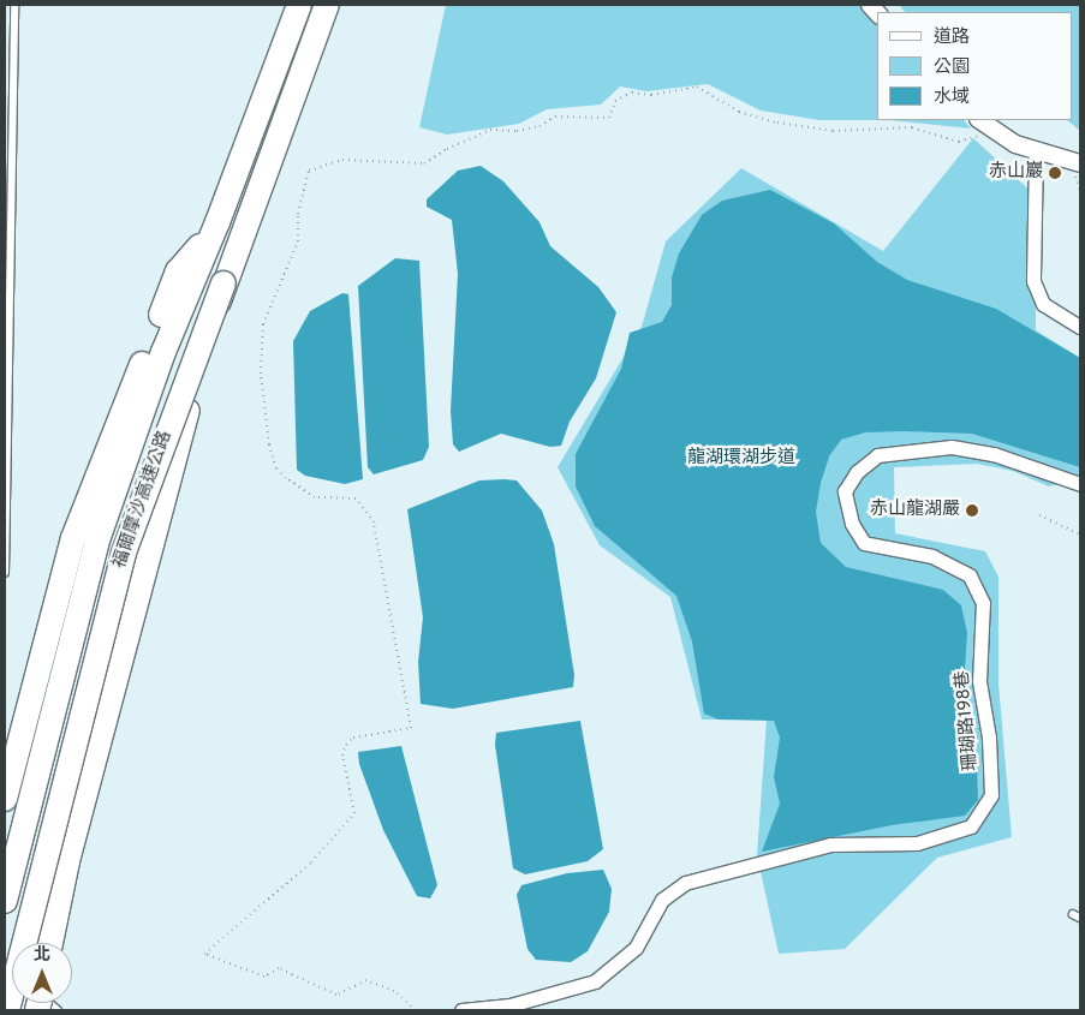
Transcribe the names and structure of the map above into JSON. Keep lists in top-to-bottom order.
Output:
{
  "streets": {
    "highway": ["福爾摩沙高速公路"],
    "street": ["珊瑚路198巷"]
  },
  "parks": ["龍湖環湖步道"],
  "places": ["赤山巖", "赤山龍湖嚴"],
  "legend": ["道路", "公園", "水域"],
  "north": "top"
}
